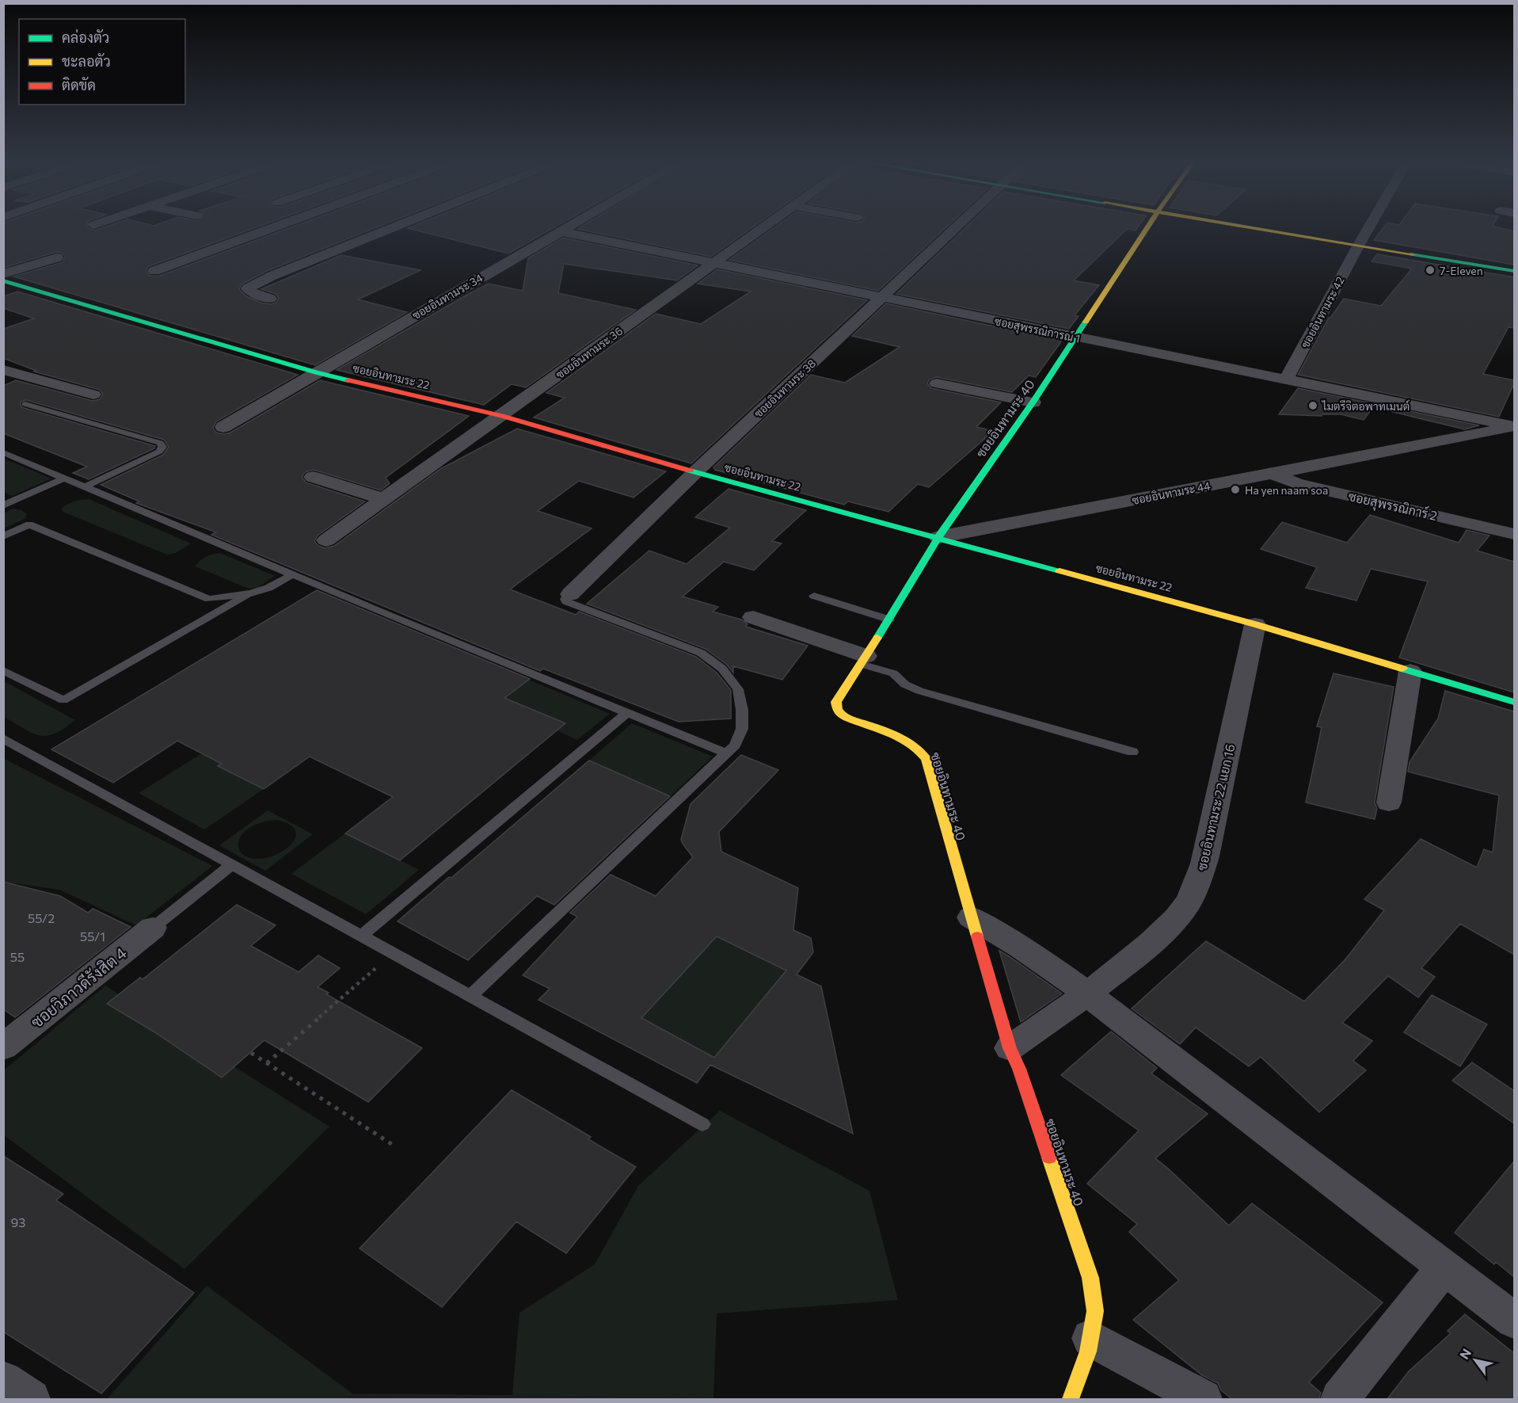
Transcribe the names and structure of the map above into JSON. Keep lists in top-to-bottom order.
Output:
{
  "streets": {
    "street": [
      "ซอยอินทามระ 34",
      "ซอยอินทามระ 42",
      "ซอยสุพรรณิการณ์ 1",
      "ซอยอินทามระ 36",
      "ซอยอินทามระ 22",
      "ซอยอินทามระ 38",
      "ซอยอินทามระ 40",
      "ซอยอินทามระ 44",
      "ซอยสุพรรณิการ์ 2",
      "ซอยอินทามระ 22 แยก 16",
      "ซอยวิภาวดีรังสิต 4"
    ]
  },
  "crossings": [
    ["ซอยอินทามระ 34", "ซอยสุพรรณิการณ์ 1"],
    ["ซอยอินทามระ 34", "ซอยอินทามระ 22"],
    ["ซอยอินทามระ 42", "ซอยสุพรรณิการณ์ 1"],
    ["ซอยสุพรรณิการณ์ 1", "ซอยอินทามระ 36"],
    ["ซอยสุพรรณิการณ์ 1", "ซอยอินทามระ 38"],
    ["ซอยสุพรรณิการณ์ 1", "ซอยอินทามระ 40"],
    ["ซอยสุพรรณิการณ์ 1", "ซอยอินทามระ 44"],
    ["ซอยอินทามระ 36", "ซอยอินทามระ 22"],
    ["ซอยอินทามระ 22", "ซอยอินทามระ 38"],
    ["ซอยอินทามระ 22", "ซอยอินทามระ 40"],
    ["ซอยอินทามระ 22", "ซอยอินทามระ 44"],
    ["ซอยอินทามระ 22", "ซอยอินทามระ 22 แยก 16"],
    ["ซอยอินทามระ 40", "ซอยอินทามระ 44"],
    ["ซอยอินทามระ 40", "ซอยอินทามระ 22 แยก 16"],
    ["ซอยอินทามระ 44", "ซอยสุพรรณิการ์ 2"]
  ],
  "places": ["7-Eleven", "ไมตรีจิตอพาทเมนต์", "Ha yen naam soa"],
  "house_numbers": [
    "55/2",
    "55/1",
    "55",
    "93"
  ],
  "legend": ["คล่องตัว", "ชะลอตัว", "ติดขัด"],
  "north": "top left"
}
